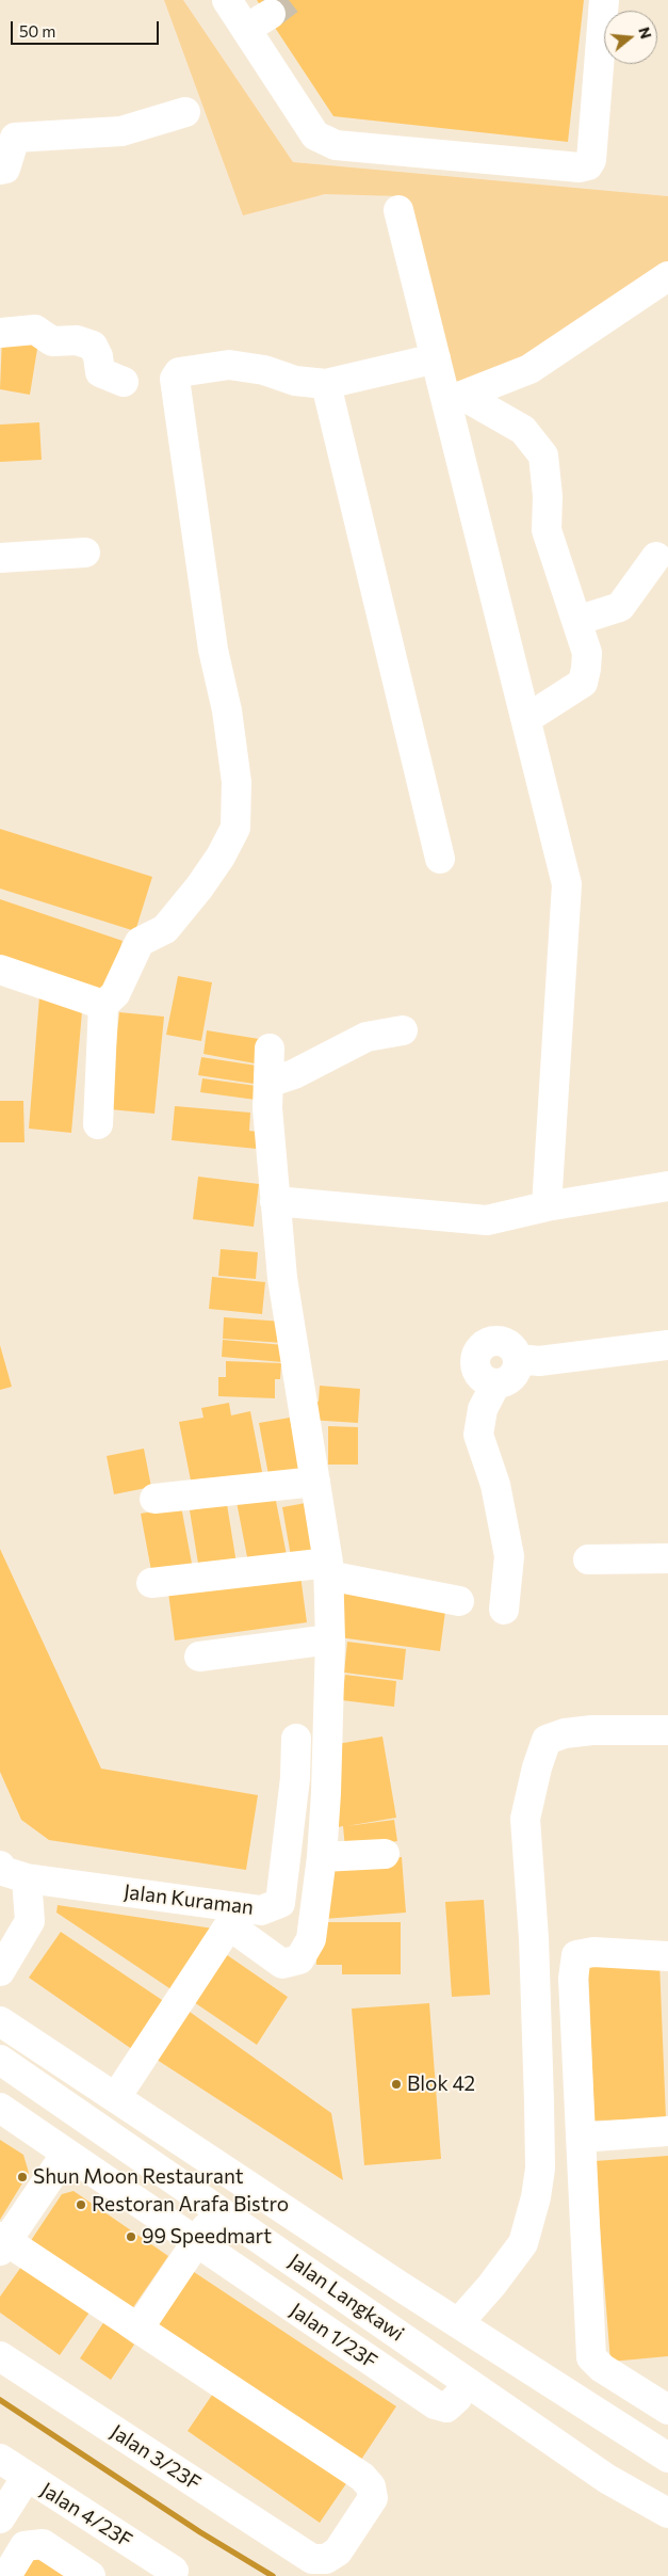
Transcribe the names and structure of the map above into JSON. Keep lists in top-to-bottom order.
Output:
{
  "streets": {
    "street": [
      "Jalan Kuraman",
      "Jalan Langkawi",
      "Jalan 1/23F",
      "Jalan 3/23F",
      "Jalan 4/23F"
    ]
  },
  "crossings": [
    ["Jalan Langkawi", "Jalan 1/23F"]
  ],
  "places": [
    "Blok 42",
    "Shun Moon Restaurant",
    "Restoran Arafa Bistro",
    "99 Speedmart"
  ],
  "scale_bar": "50 m",
  "north": "right"
}
